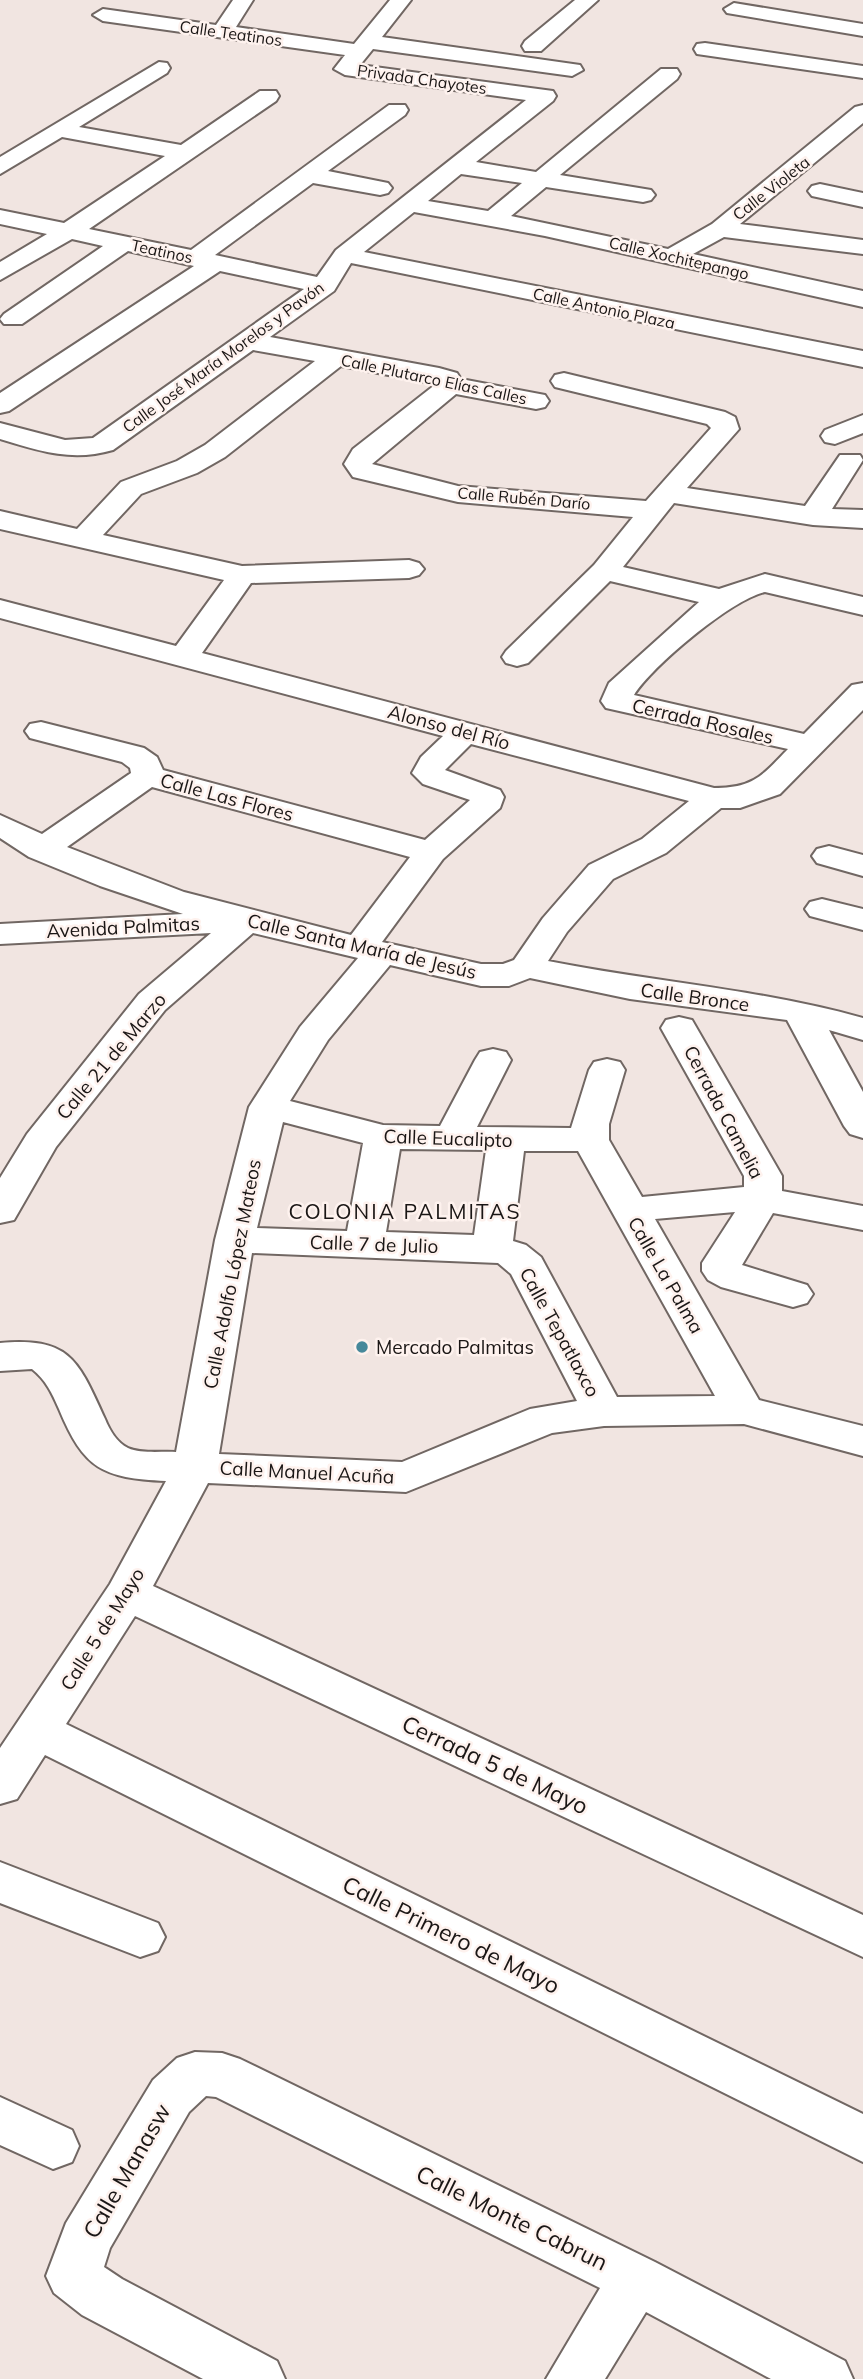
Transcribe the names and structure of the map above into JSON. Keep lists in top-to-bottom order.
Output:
{
  "streets": {
    "street": [
      "Calle Teatinos",
      "Privada Chayotes",
      "Calle Violeta",
      "Teatinos",
      "Calle Xochitepango",
      "Calle Antonio Plaza",
      "Calle José María Morelos y Pavón",
      "Calle Plutarco Elías Calles",
      "Calle Rubén Darío",
      "Cerrada Rosales",
      "Alonso del Río",
      "Calle Las Flores",
      "Avenida Palmitas",
      "Calle Santa María de Jesús",
      "Calle Bronce",
      "Calle 21 de Marzo",
      "Cerrada Camelia",
      "Calle Eucalipto",
      "Calle 7 de Julio",
      "Calle Adolfo López Mateos",
      "Calle La Palma",
      "Calle Tepatlaxco",
      "Calle Manuel Acuña",
      "Calle 5 de Mayo",
      "Cerrada 5 de Mayo",
      "Calle Primero de Mayo",
      "Calle Manasw",
      "Calle Monte Cabrun"
    ]
  },
  "crossings": [
    ["Calle Teatinos", "Privada Chayotes"],
    ["Privada Chayotes", "Calle José María Morelos y Pavón"],
    ["Calle Violeta", "Calle Xochitepango"],
    ["Teatinos", "Calle José María Morelos y Pavón"],
    ["Calle Xochitepango", "Calle José María Morelos y Pavón"],
    ["Calle Antonio Plaza", "Calle José María Morelos y Pavón"],
    ["Calle José María Morelos y Pavón", "Calle Plutarco Elías Calles"],
    ["Calle Plutarco Elías Calles", "Calle Rubén Darío"],
    ["Cerrada Rosales", "Alonso del Río"],
    ["Alonso del Río", "Calle Adolfo López Mateos"],
    ["Calle Las Flores", "Calle Santa María de Jesús"],
    ["Calle Las Flores", "Calle Adolfo López Mateos"],
    ["Avenida Palmitas", "Calle Santa María de Jesús"],
    ["Avenida Palmitas", "Calle 21 de Marzo"],
    ["Calle Santa María de Jesús", "Calle Bronce"],
    ["Calle Santa María de Jesús", "Calle 21 de Marzo"],
    ["Calle Santa María de Jesús", "Calle Adolfo López Mateos"],
    ["Calle Eucalipto", "Calle Adolfo López Mateos"],
    ["Calle Eucalipto", "Calle La Palma"],
    ["Calle 7 de Julio", "Calle Adolfo López Mateos"],
    ["Calle 7 de Julio", "Calle Tepatlaxco"],
    ["Calle Adolfo López Mateos", "Calle Manuel Acuña"],
    ["Calle Adolfo López Mateos", "Calle 5 de Mayo"],
    ["Calle La Palma", "Calle Manuel Acuña"],
    ["Calle Tepatlaxco", "Calle Manuel Acuña"],
    ["Calle Manuel Acuña", "Calle 5 de Mayo"],
    ["Calle 5 de Mayo", "Cerrada 5 de Mayo"],
    ["Calle 5 de Mayo", "Calle Primero de Mayo"],
    ["Calle Manasw", "Calle Monte Cabrun"]
  ],
  "districts": ["COLONIA PALMITAS"],
  "places": ["Mercado Palmitas"]
}
